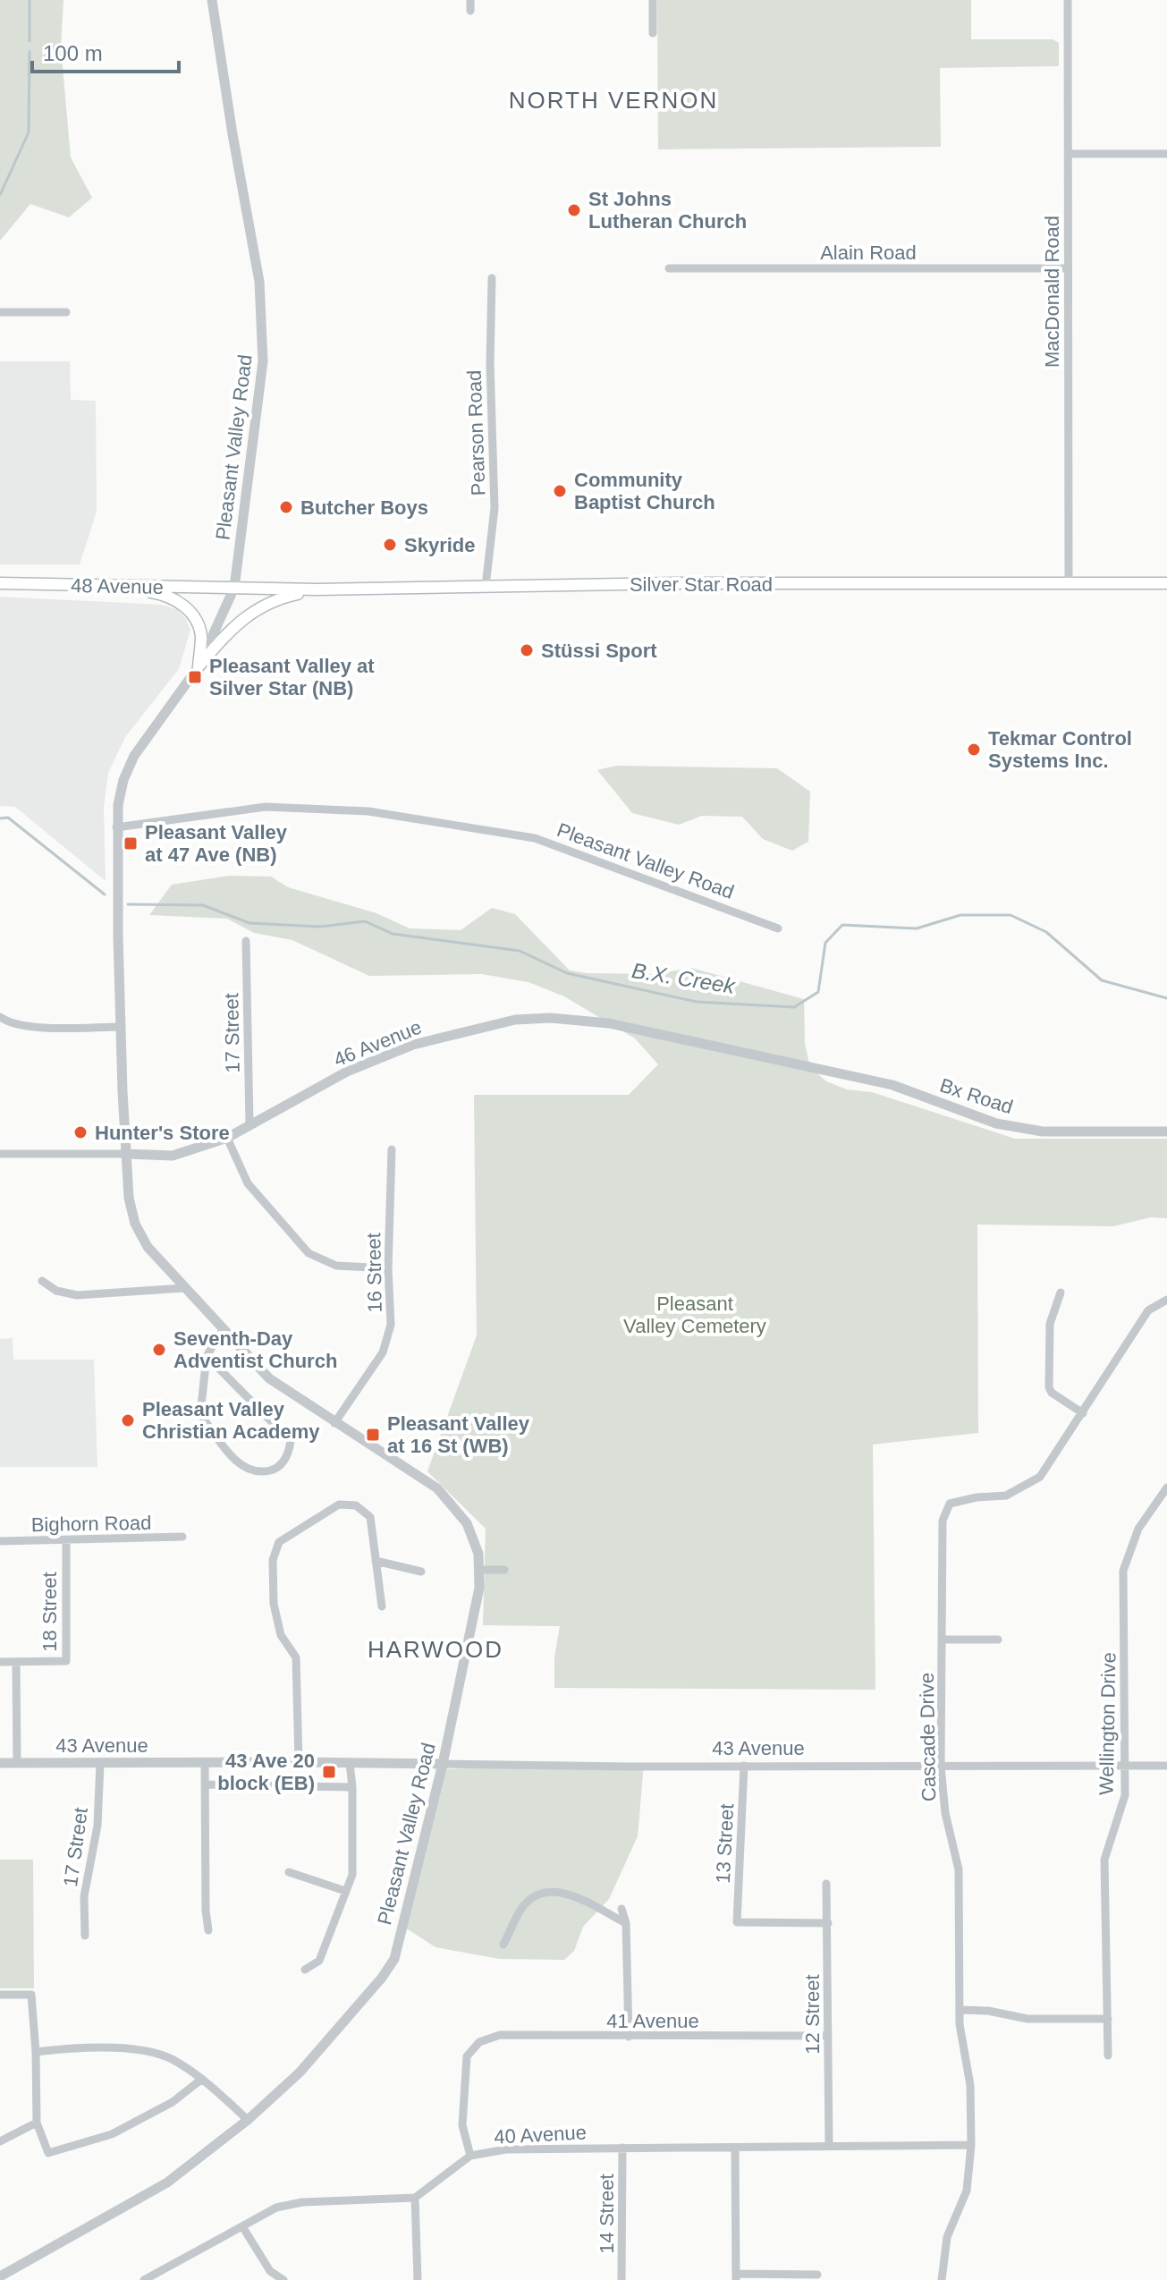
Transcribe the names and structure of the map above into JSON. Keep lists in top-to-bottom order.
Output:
{
  "streets": {
    "main road": ["Silver Star Road", "48 Avenue"],
    "street": [
      "Alain Road",
      "MacDonald Road",
      "Pearson Road",
      "Pleasant Valley Road",
      "17 Street",
      "46 Avenue",
      "Bx Road",
      "16 Street",
      "Bighorn Road",
      "18 Street",
      "Wellington Drive",
      "Cascade Drive",
      "43 Avenue",
      "13 Street",
      "12 Street",
      "41 Avenue",
      "40 Avenue",
      "14 Street"
    ]
  },
  "crossings": [
    ["Alain Road", "MacDonald Road"],
    ["MacDonald Road", "Silver Star Road"],
    ["Pearson Road", "Silver Star Road"],
    ["Pleasant Valley Road", "Silver Star Road"],
    ["Pleasant Valley Road", "48 Avenue"],
    ["Pleasant Valley Road", "46 Avenue"],
    ["Pleasant Valley Road", "16 Street"],
    ["Pleasant Valley Road", "43 Avenue"],
    ["Silver Star Road", "48 Avenue"],
    ["17 Street", "46 Avenue"],
    ["17 Street", "43 Avenue"],
    ["46 Avenue", "Bx Road"],
    ["Bighorn Road", "18 Street"],
    ["18 Street", "43 Avenue"],
    ["Wellington Drive", "43 Avenue"],
    ["Cascade Drive", "43 Avenue"],
    ["Cascade Drive", "40 Avenue"],
    ["43 Avenue", "13 Street"],
    ["13 Street", "12 Street"],
    ["12 Street", "41 Avenue"],
    ["12 Street", "40 Avenue"],
    ["41 Avenue", "40 Avenue"],
    ["40 Avenue", "14 Street"]
  ],
  "districts": ["NORTH VERNON", "HARWOOD"],
  "water": ["B.X. Creek"],
  "parks": ["Pleasant Valley Cemetery"],
  "places": {
    "other": [
      "St Johns Lutheran Church",
      "Community Baptist Church",
      "Butcher Boys",
      "Skyride",
      "Stüssi Sport",
      "Tekmar Control Systems Inc.",
      "Hunter's Store",
      "Seventh-Day Adventist Church",
      "Pleasant Valley Christian Academy"
    ],
    "transit": [
      "Pleasant Valley at Silver Star (NB)",
      "Pleasant Valley at 47 Ave (NB)",
      "Pleasant Valley at 16 St (WB)",
      "43 Ave 20 block (EB)"
    ]
  },
  "scale_bar": "100 m"
}
